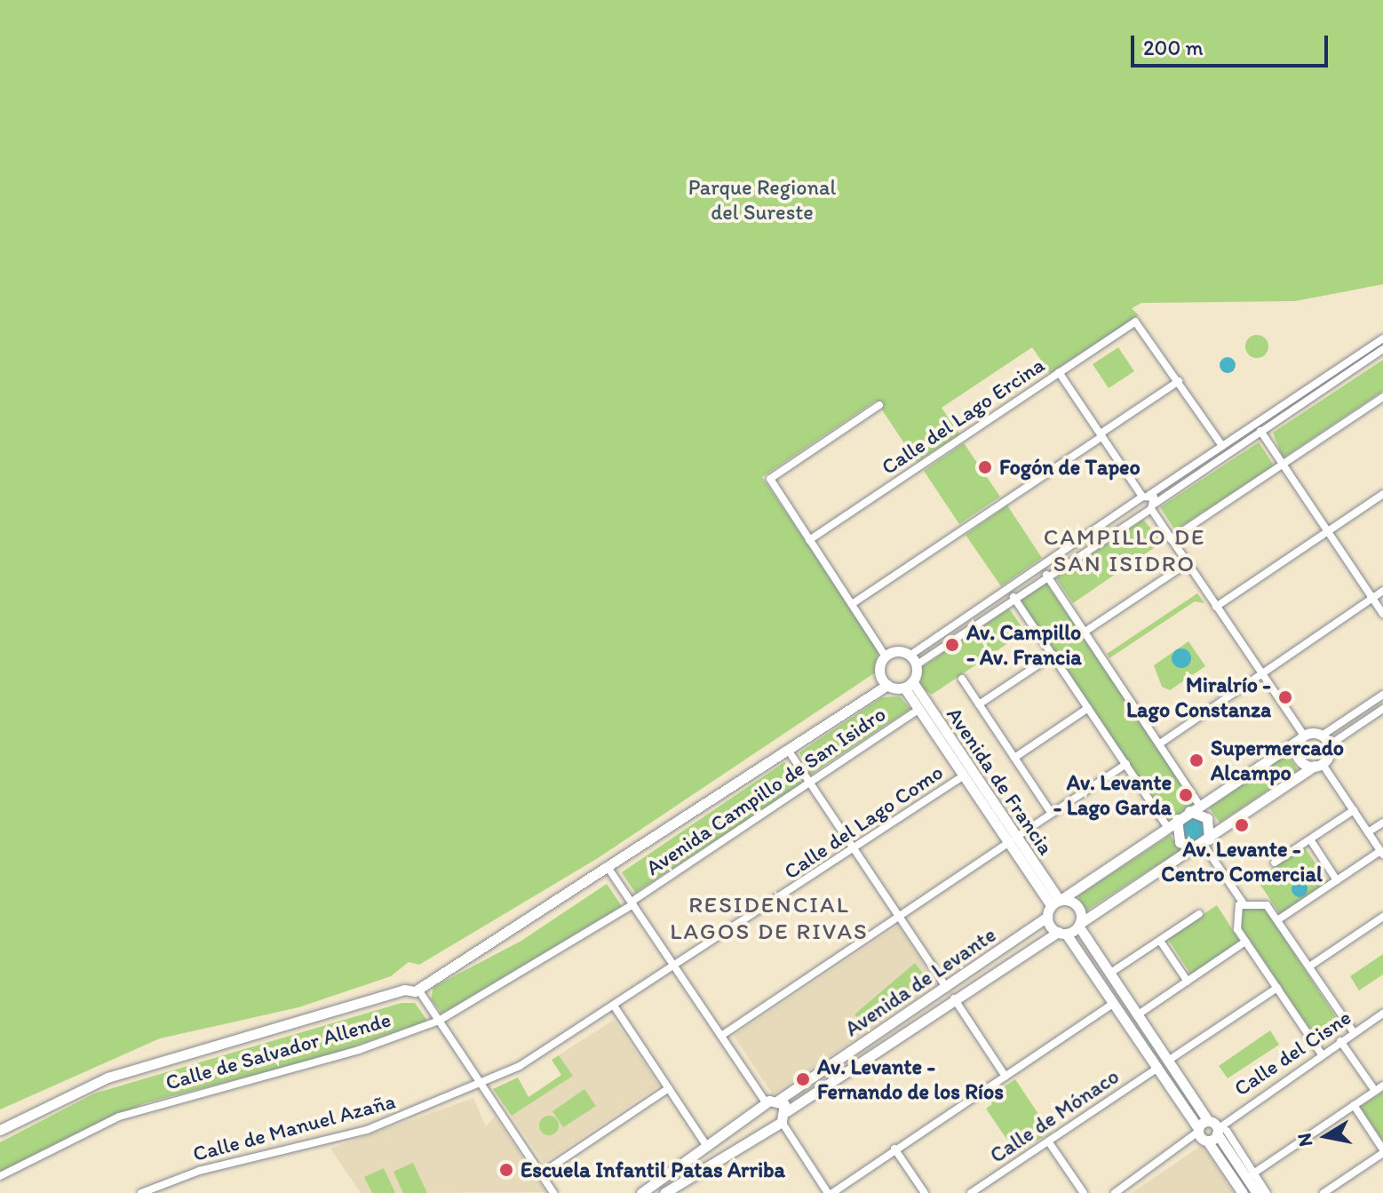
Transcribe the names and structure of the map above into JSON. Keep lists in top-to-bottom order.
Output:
{
  "streets": {
    "street": [
      "Calle del Lago Ercina",
      "Avenida de Francia",
      "Avenida Campillo de San Isidro",
      "Calle del Lago Como",
      "Avenida de Levante",
      "Calle de Salvador Allende",
      "Calle del Cisne",
      "Calle de Mónaco",
      "Calle de Manuel Azaña"
    ]
  },
  "crossings": [
    ["Avenida de Francia", "Avenida Campillo de San Isidro"],
    ["Avenida de Francia", "Calle del Lago Como"],
    ["Avenida de Francia", "Avenida de Levante"],
    ["Avenida Campillo de San Isidro", "Calle de Salvador Allende"],
    ["Calle del Lago Como", "Calle de Manuel Azaña"]
  ],
  "districts": ["CAMPILLO DE SAN ISIDRO", "RESIDENCIAL LAGOS DE RIVAS"],
  "parks": ["Parque Regional del Sureste"],
  "places": [
    "Fogón de Tapeo",
    "Av. Campillo - Av. Francia",
    "Miralrío - Lago Constanza",
    "Supermercado Alcampo",
    "Av. Levante - Lago Garda",
    "Av. Levante - Centro Comercial",
    "Av. Levante - Fernando de los Ríos",
    "Escuela Infantil Patas Arriba"
  ],
  "scale_bar": "200 m",
  "north": "left"
}
